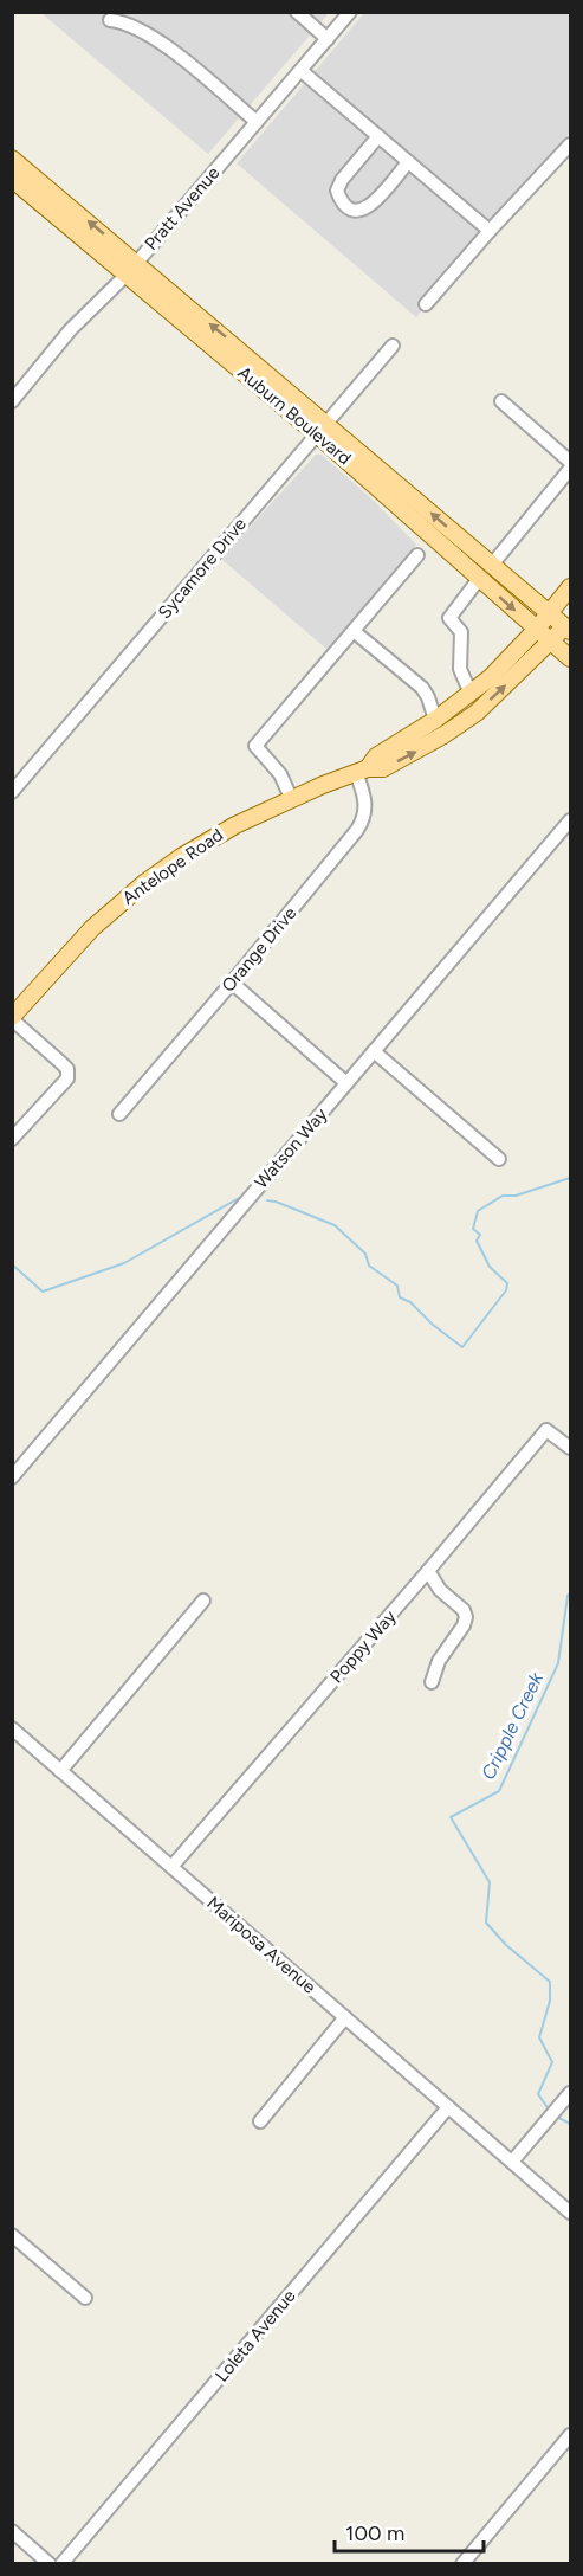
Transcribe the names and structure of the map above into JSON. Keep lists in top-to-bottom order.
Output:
{
  "streets": {
    "main road": ["Auburn Boulevard", "Antelope Road"],
    "street": [
      "Pratt Avenue",
      "Sycamore Drive",
      "Orange Drive",
      "Watson Way",
      "Poppy Way",
      "Mariposa Avenue",
      "Loleta Avenue"
    ]
  },
  "crossings": [
    ["Pratt Avenue", "Auburn Boulevard"],
    ["Auburn Boulevard", "Sycamore Drive"],
    ["Auburn Boulevard", "Antelope Road"],
    ["Antelope Road", "Orange Drive"],
    ["Poppy Way", "Mariposa Avenue"],
    ["Mariposa Avenue", "Loleta Avenue"]
  ],
  "water": ["Cripple Creek"],
  "scale_bar": "100 m"
}
